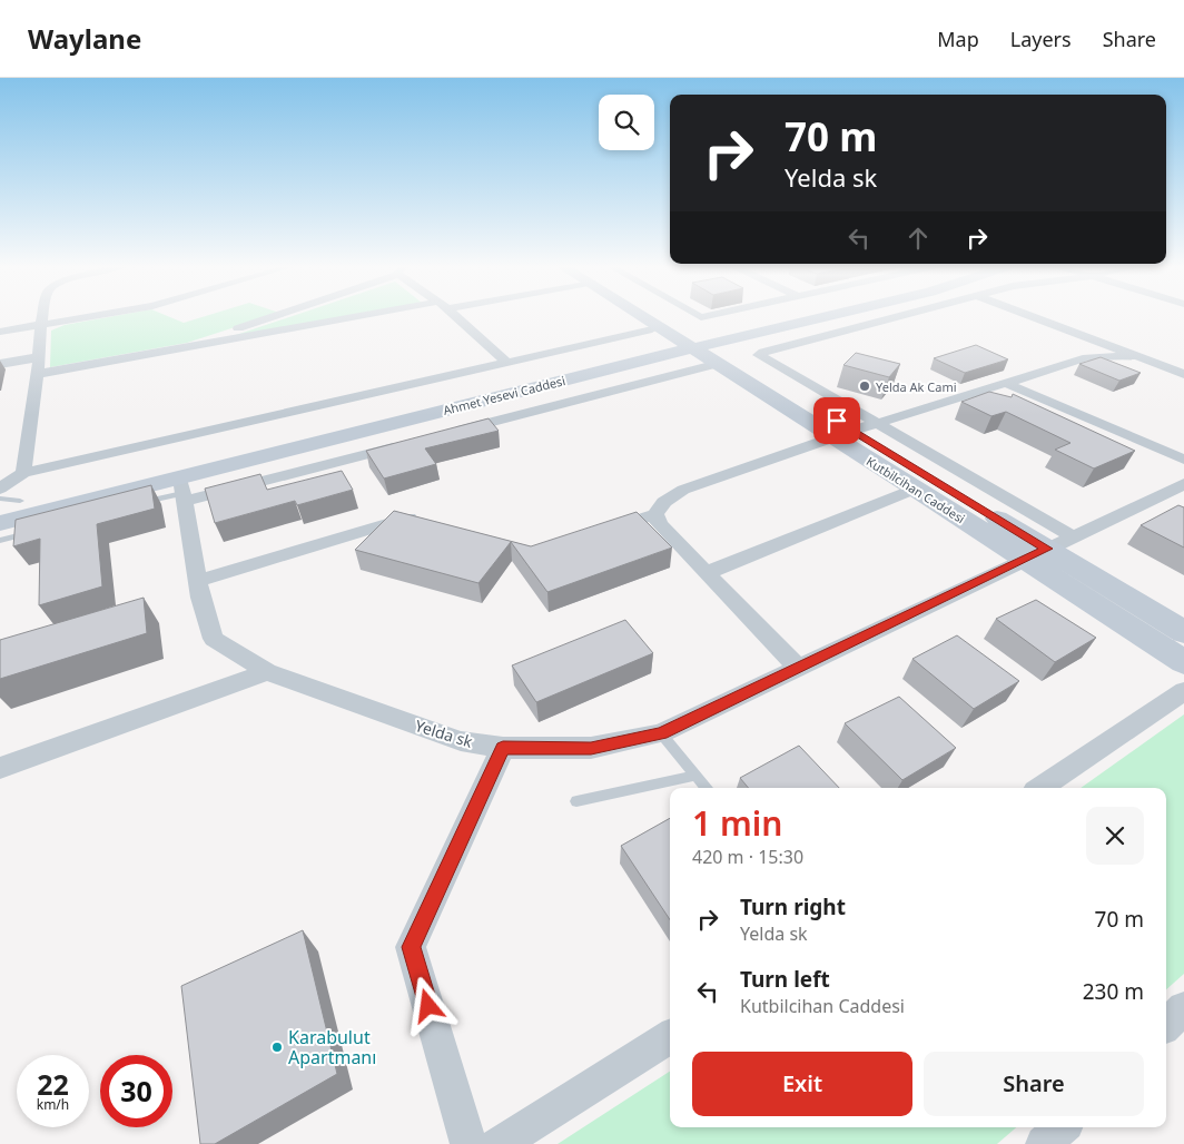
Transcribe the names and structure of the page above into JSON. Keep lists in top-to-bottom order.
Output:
{
  "streets": {
    "main road": ["Ahmet Yesevi Caddesi", "Kutbilcihan Caddesi"],
    "street": ["Yelda sk"]
  },
  "crossings": [
    ["Ahmet Yesevi Caddesi", "Kutbilcihan Caddesi"],
    ["Ahmet Yesevi Caddesi", "Yelda sk"],
    ["Kutbilcihan Caddesi", "Yelda sk"]
  ],
  "places": ["Yelda Ak Cami", "Karabulut Apartmanı"],
  "page": {
    "header": "Waylane",
    "nav": ["Map", "Layers", "Share"],
    "turn": ["70 m", "Yelda sk"],
    "heading": ["1 min", "420 m · 15:30"],
    "list": [
      {
        "name": "Turn right",
        "note": "Yelda sk",
        "value": "70 m"
      },
      {
        "name": "Turn left",
        "note": "Kutbilcihan Caddesi",
        "value": "230 m"
      }
    ],
    "buttons": ["Exit", "Share"],
    "speed": "22 km/h",
    "limit": "30"
  }
}
